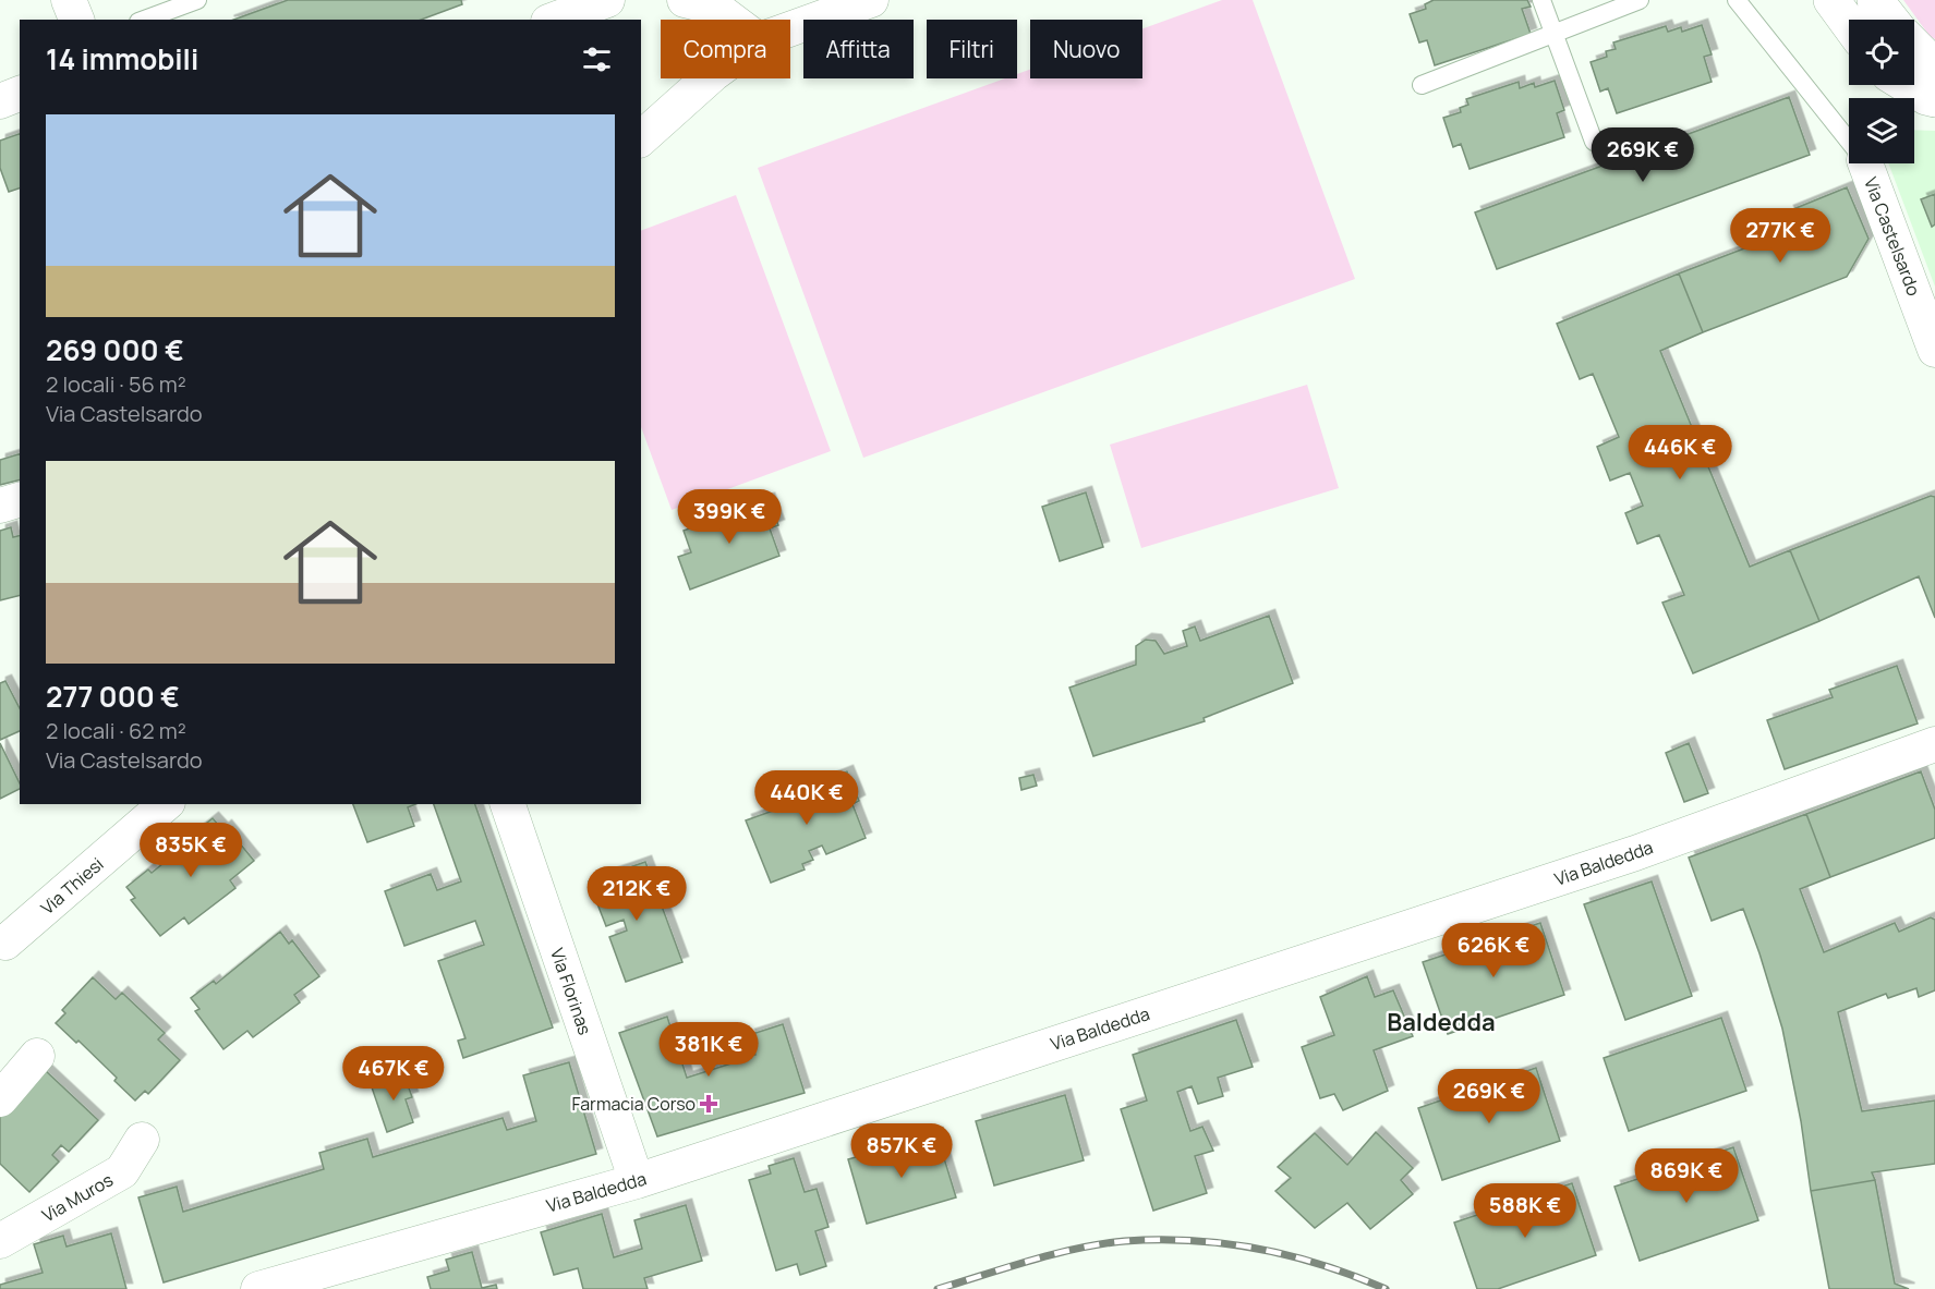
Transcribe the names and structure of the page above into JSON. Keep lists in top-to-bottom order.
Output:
{
  "streets": {
    "street": [
      "Via Castelsardo",
      "Via Baldedda",
      "Via Thiesi",
      "Via Florinas",
      "Via Muros"
    ]
  },
  "crossings": [
    ["Via Baldedda", "Via Florinas"]
  ],
  "districts": ["Baldedda"],
  "places": {
    "health": ["Farmacia Corso"]
  },
  "page": {
    "chip": [
      "Compra",
      "Affitta",
      "Filtri",
      "Nuovo"
    ],
    "heading": "14 immobili",
    "list": [
      {
        "name": "269 000 €",
        "note": "2 locali · 56 m² · Via Castelsardo"
      },
      {
        "name": "277 000 €",
        "note": "2 locali · 62 m² · Via Castelsardo"
      }
    ],
    "price": [
      "269K €",
      "277K €",
      "446K €",
      "399K €",
      "440K €",
      "835K €",
      "212K €",
      "626K €",
      "381K €",
      "467K €",
      "269K €",
      "857K €",
      "869K €",
      "588K €"
    ]
  }
}
